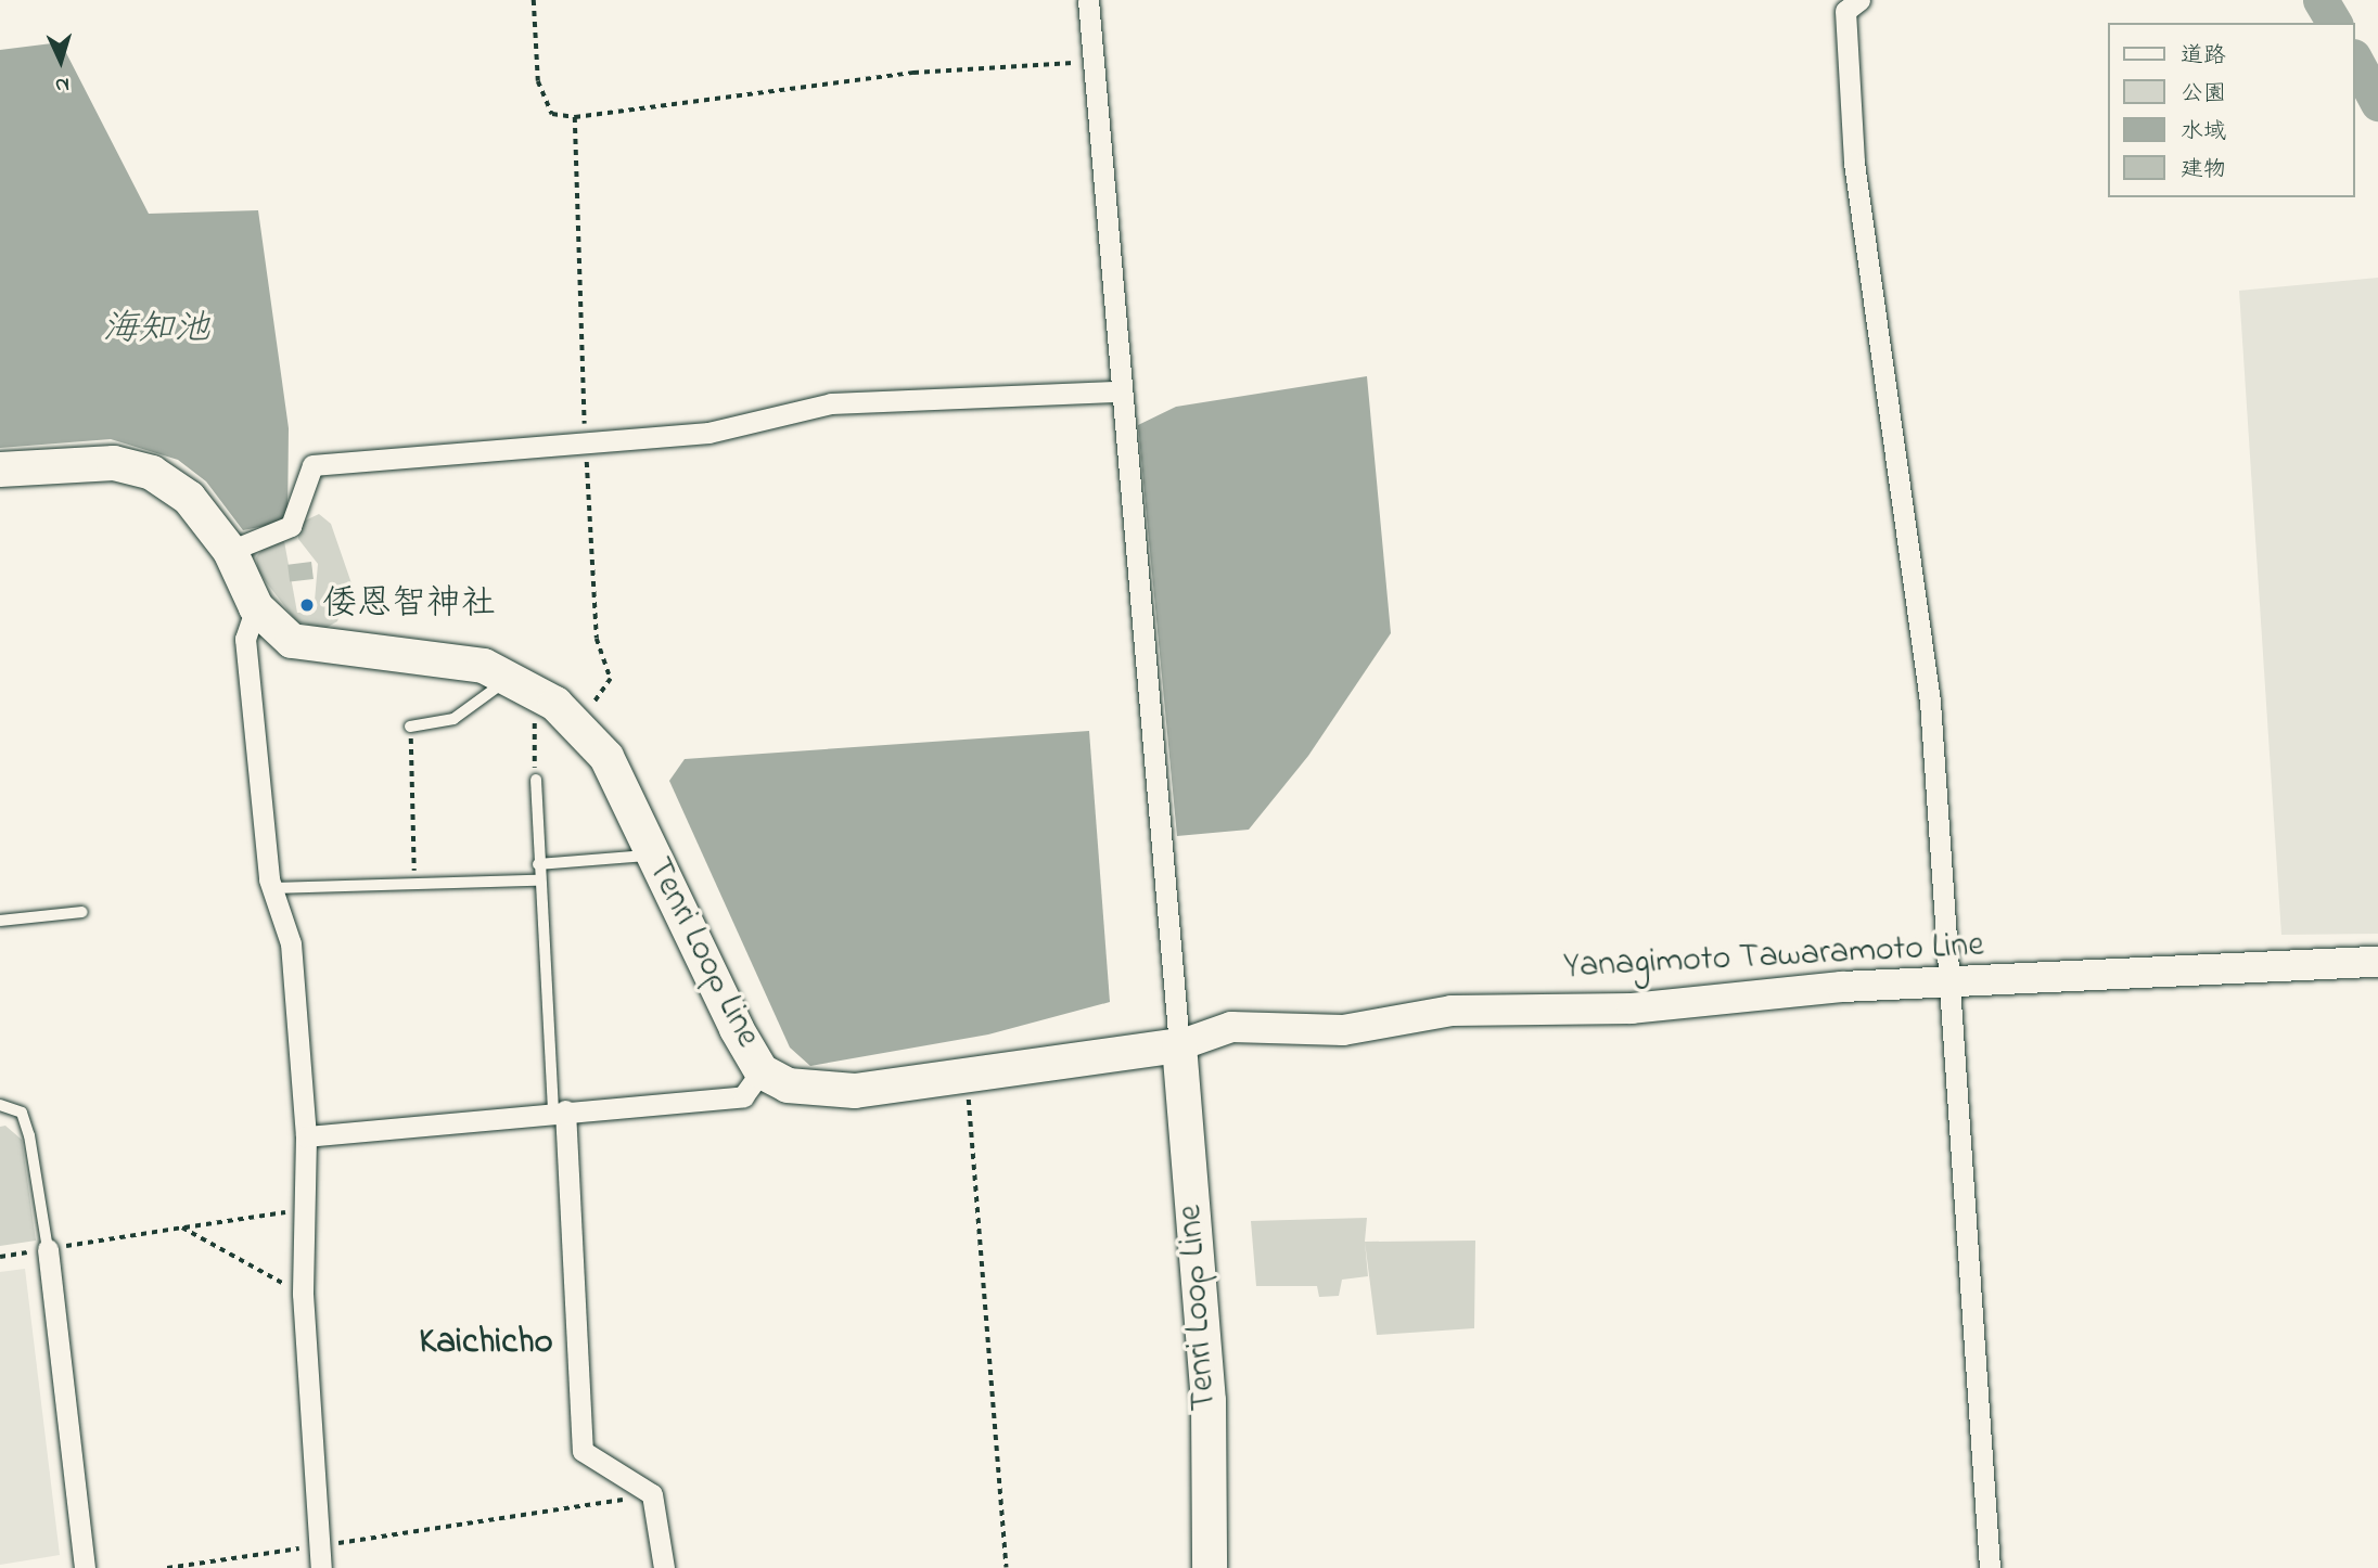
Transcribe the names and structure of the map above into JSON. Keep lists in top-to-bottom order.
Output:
{
  "streets": {
    "main road": ["Tenri Loop Line", "Yanagimoto Tawaramoto Line"]
  },
  "crossings": [
    ["Tenri Loop Line", "Yanagimoto Tawaramoto Line"]
  ],
  "districts": ["Kaichicho"],
  "water": ["海知池"],
  "places": ["倭恩智神社"],
  "legend": [
    "道路",
    "公園",
    "水域",
    "建物"
  ],
  "north": "bottom"
}
